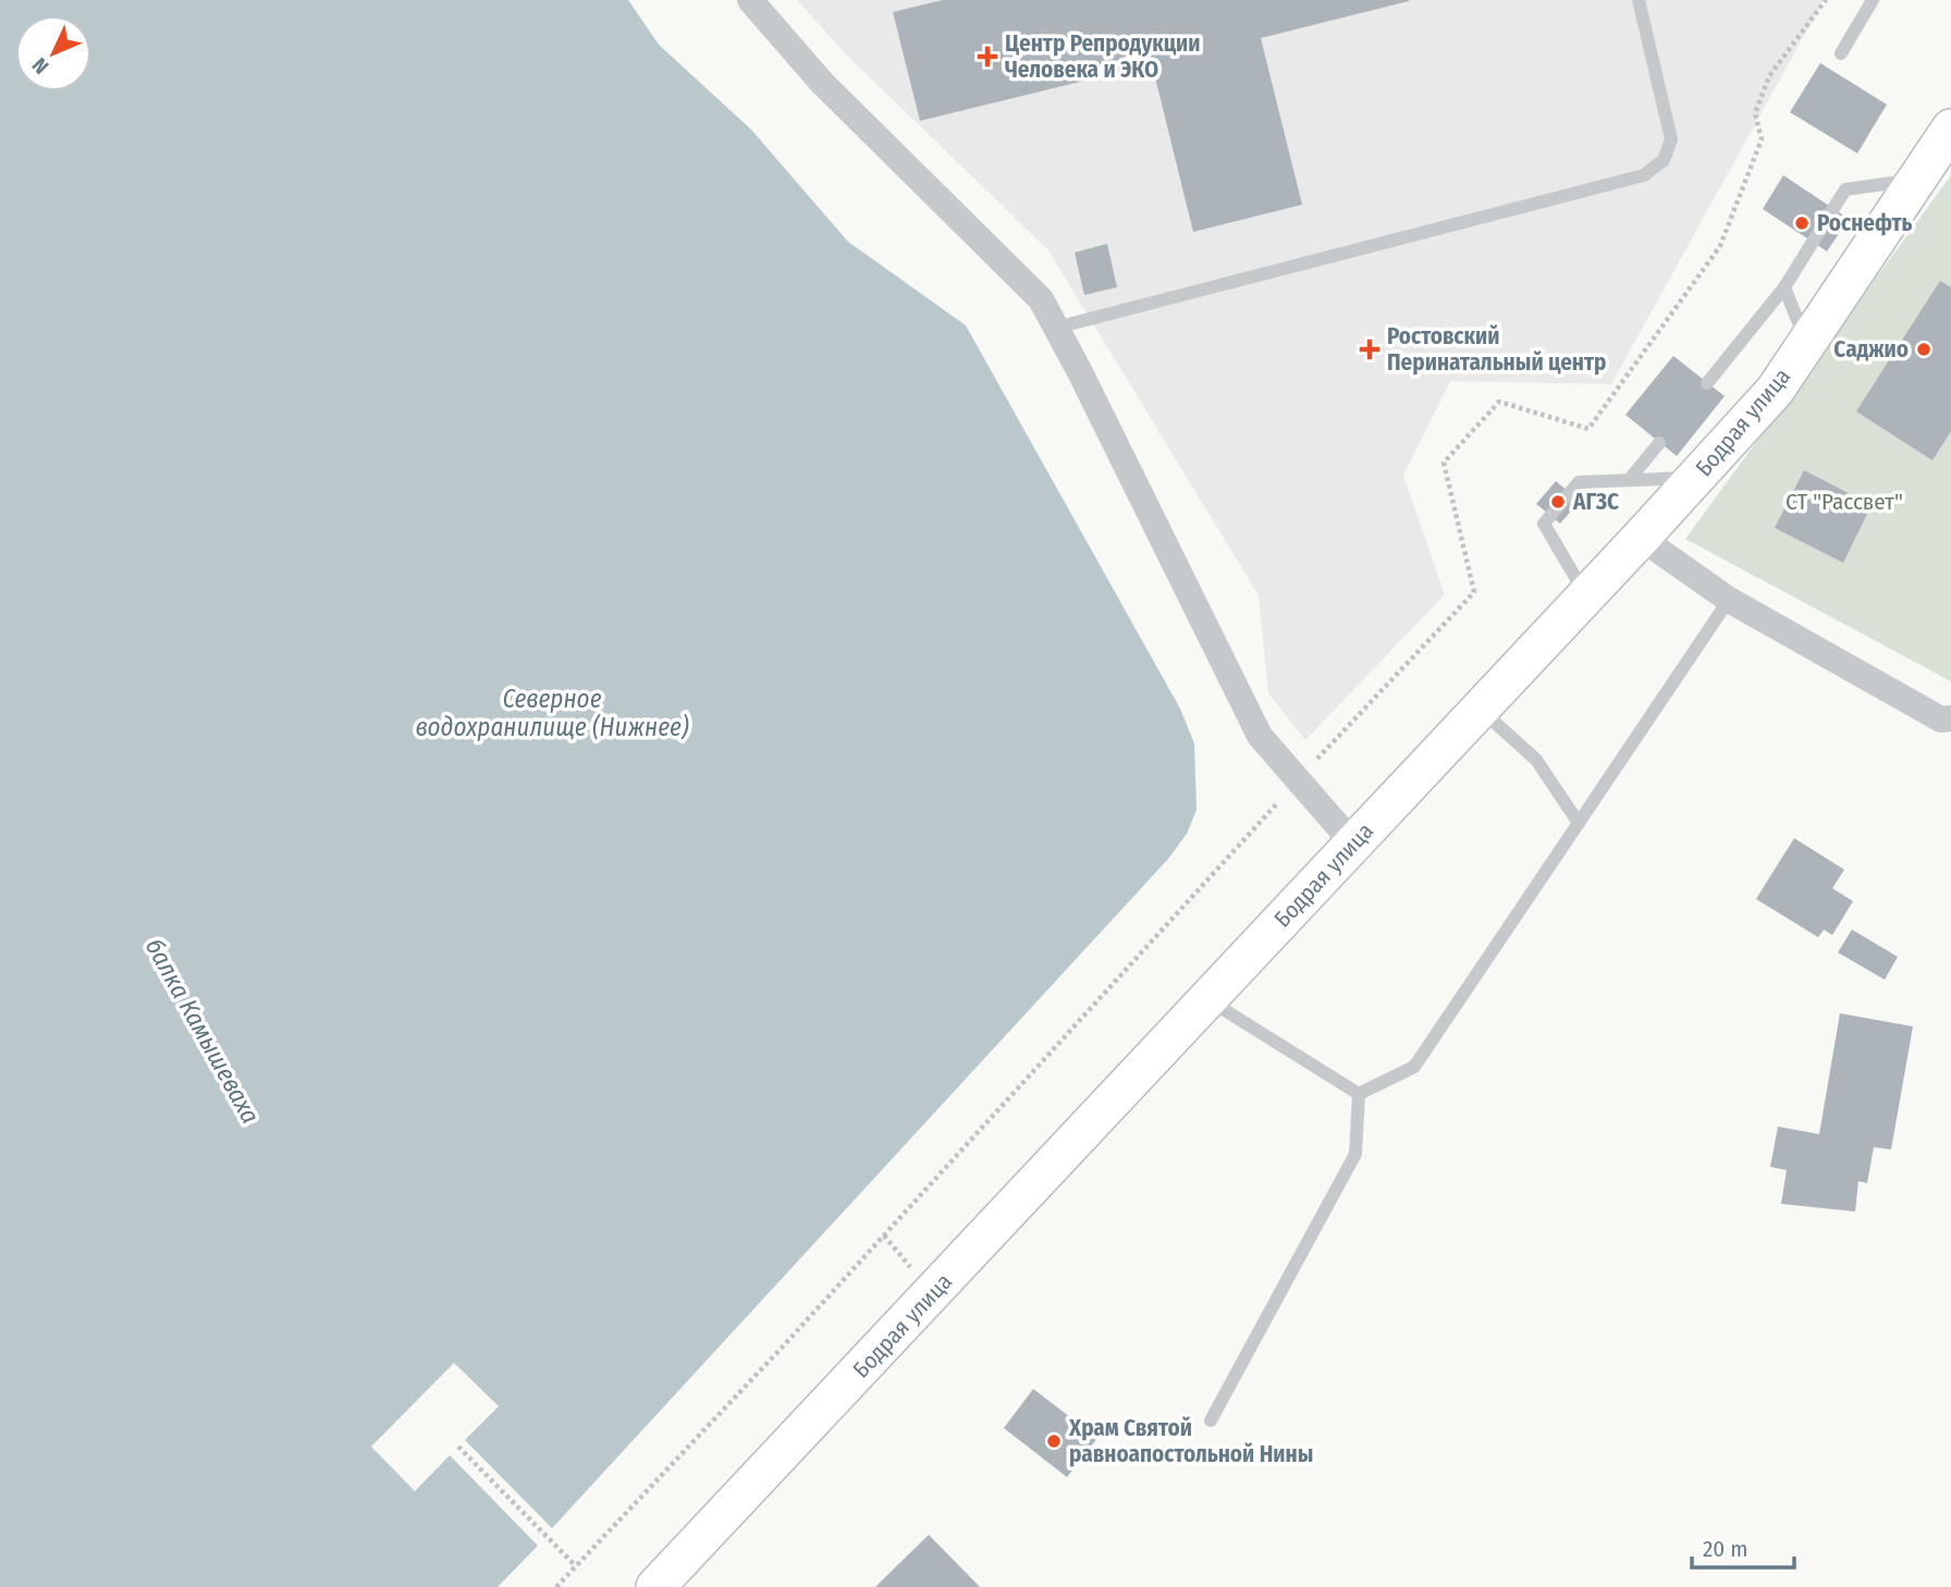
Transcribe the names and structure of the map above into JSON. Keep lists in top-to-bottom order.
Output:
{
  "streets": {
    "main road": ["Бодрая улица"]
  },
  "water": ["Северное водохранилище (Нижнее)", "балка Камышеваха"],
  "parks": ["СТ \"Рассвет\""],
  "places": {
    "health": ["Центр Репродукции Человека и ЭКО", "Ростовский Перинатальный центр"],
    "other": [
      "Роснефть",
      "Саджио",
      "АГЗС",
      "Храм Святой равноапостольной Нины"
    ]
  },
  "scale_bar": "20 m",
  "north": "bottom left"
}
